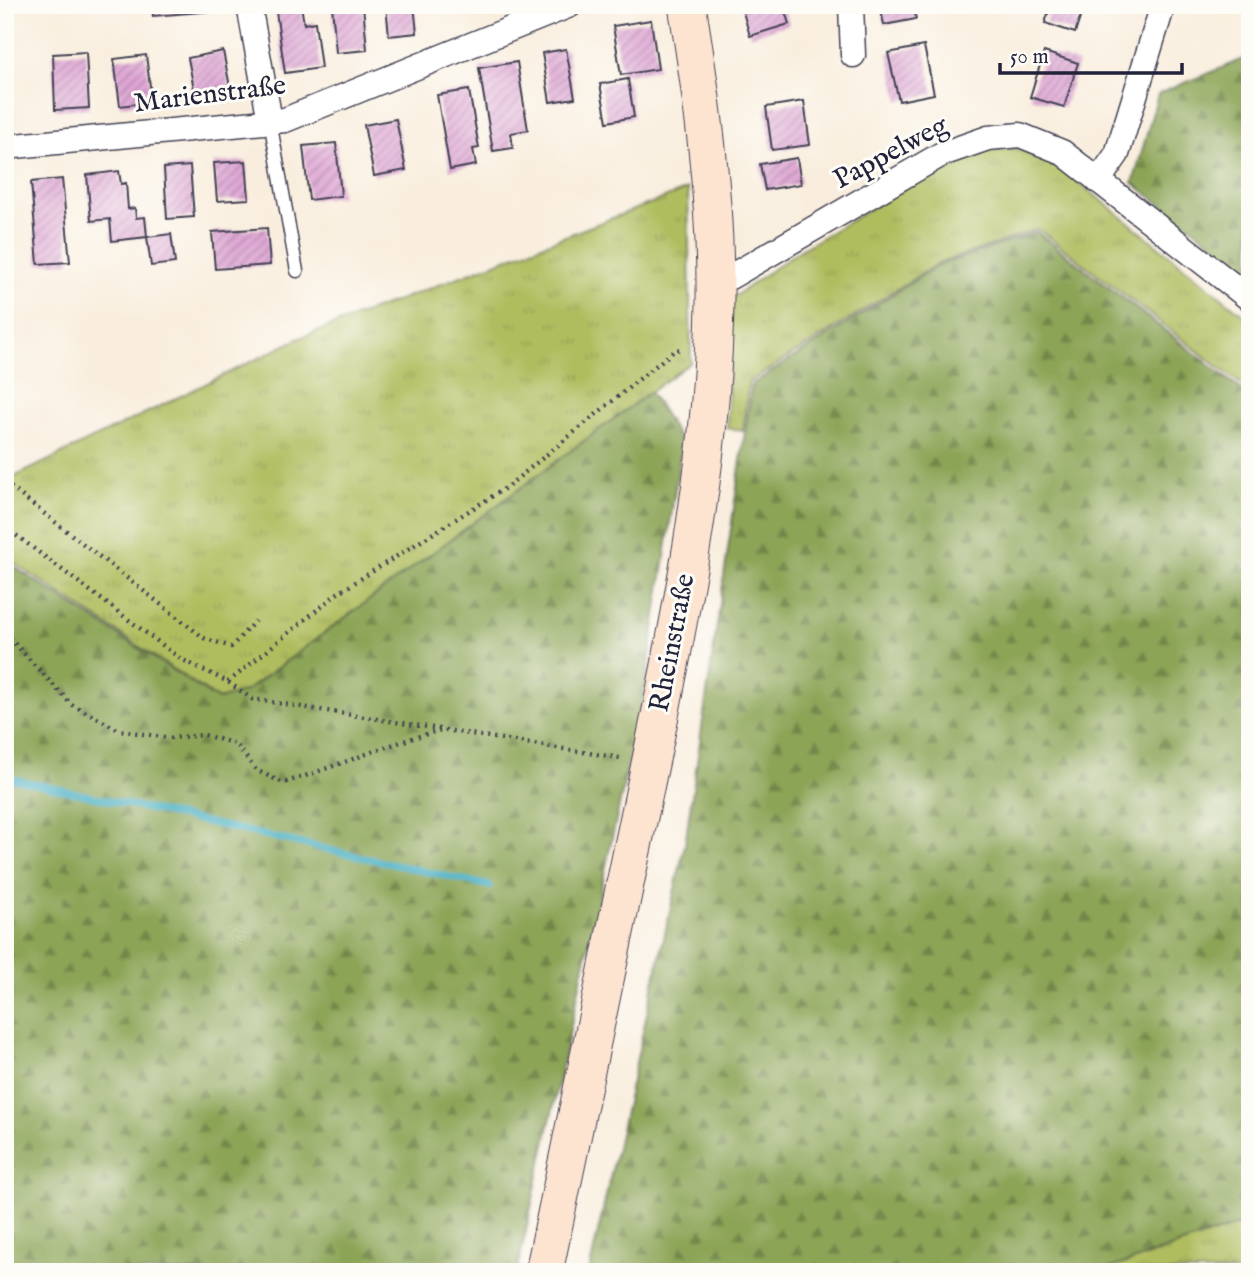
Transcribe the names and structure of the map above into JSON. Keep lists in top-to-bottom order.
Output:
{
  "streets": {
    "main road": ["Rheinstraße"],
    "street": ["Marienstraße", "Pappelweg"]
  },
  "crossings": [
    ["Pappelweg", "Rheinstraße"]
  ],
  "scale_bar": "50 m"
}
